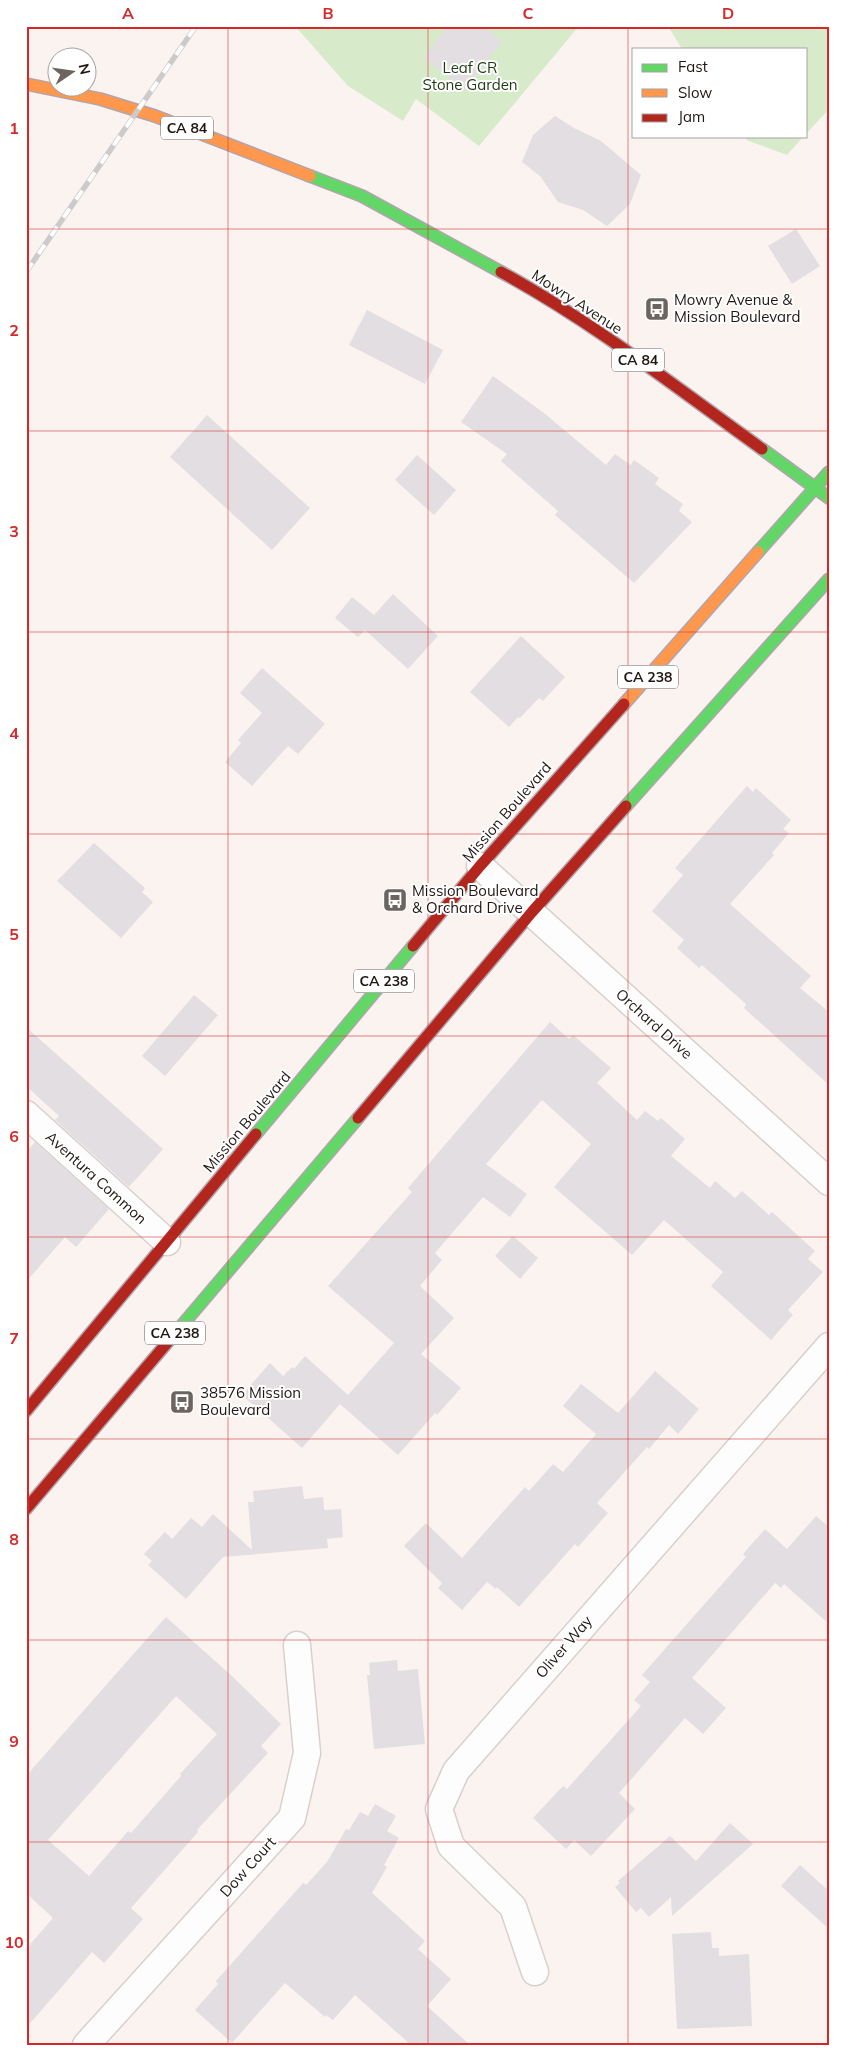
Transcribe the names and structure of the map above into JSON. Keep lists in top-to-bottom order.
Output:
{
  "streets": {
    "main road": [
      "CA 84",
      "Mowry Avenue",
      "CA 238",
      "Mission Boulevard"
    ],
    "street": [
      "Orchard Drive",
      "Aventura Common",
      "Oliver Way",
      "Dow Court"
    ]
  },
  "crossings": [
    ["Mowry Avenue", "Mission Boulevard"],
    ["CA 238", "Orchard Drive"],
    ["Mission Boulevard", "Orchard Drive"],
    ["Mission Boulevard", "Aventura Common"]
  ],
  "parks": ["Leaf CR Stone Garden"],
  "places": {
    "bus stop": ["Mowry Avenue & Mission Boulevard", "Mission Boulevard & Orchard Drive", "38576 Mission Boulevard"]
  },
  "legend": ["Fast", "Slow", "Jam"],
  "north": "right",
  "grid": {
    "columns": [
      "A",
      "B",
      "C",
      "D"
    ],
    "rows": [
      "1",
      "2",
      "3",
      "4",
      "5",
      "6",
      "7",
      "8",
      "9",
      "10"
    ]
  }
}
